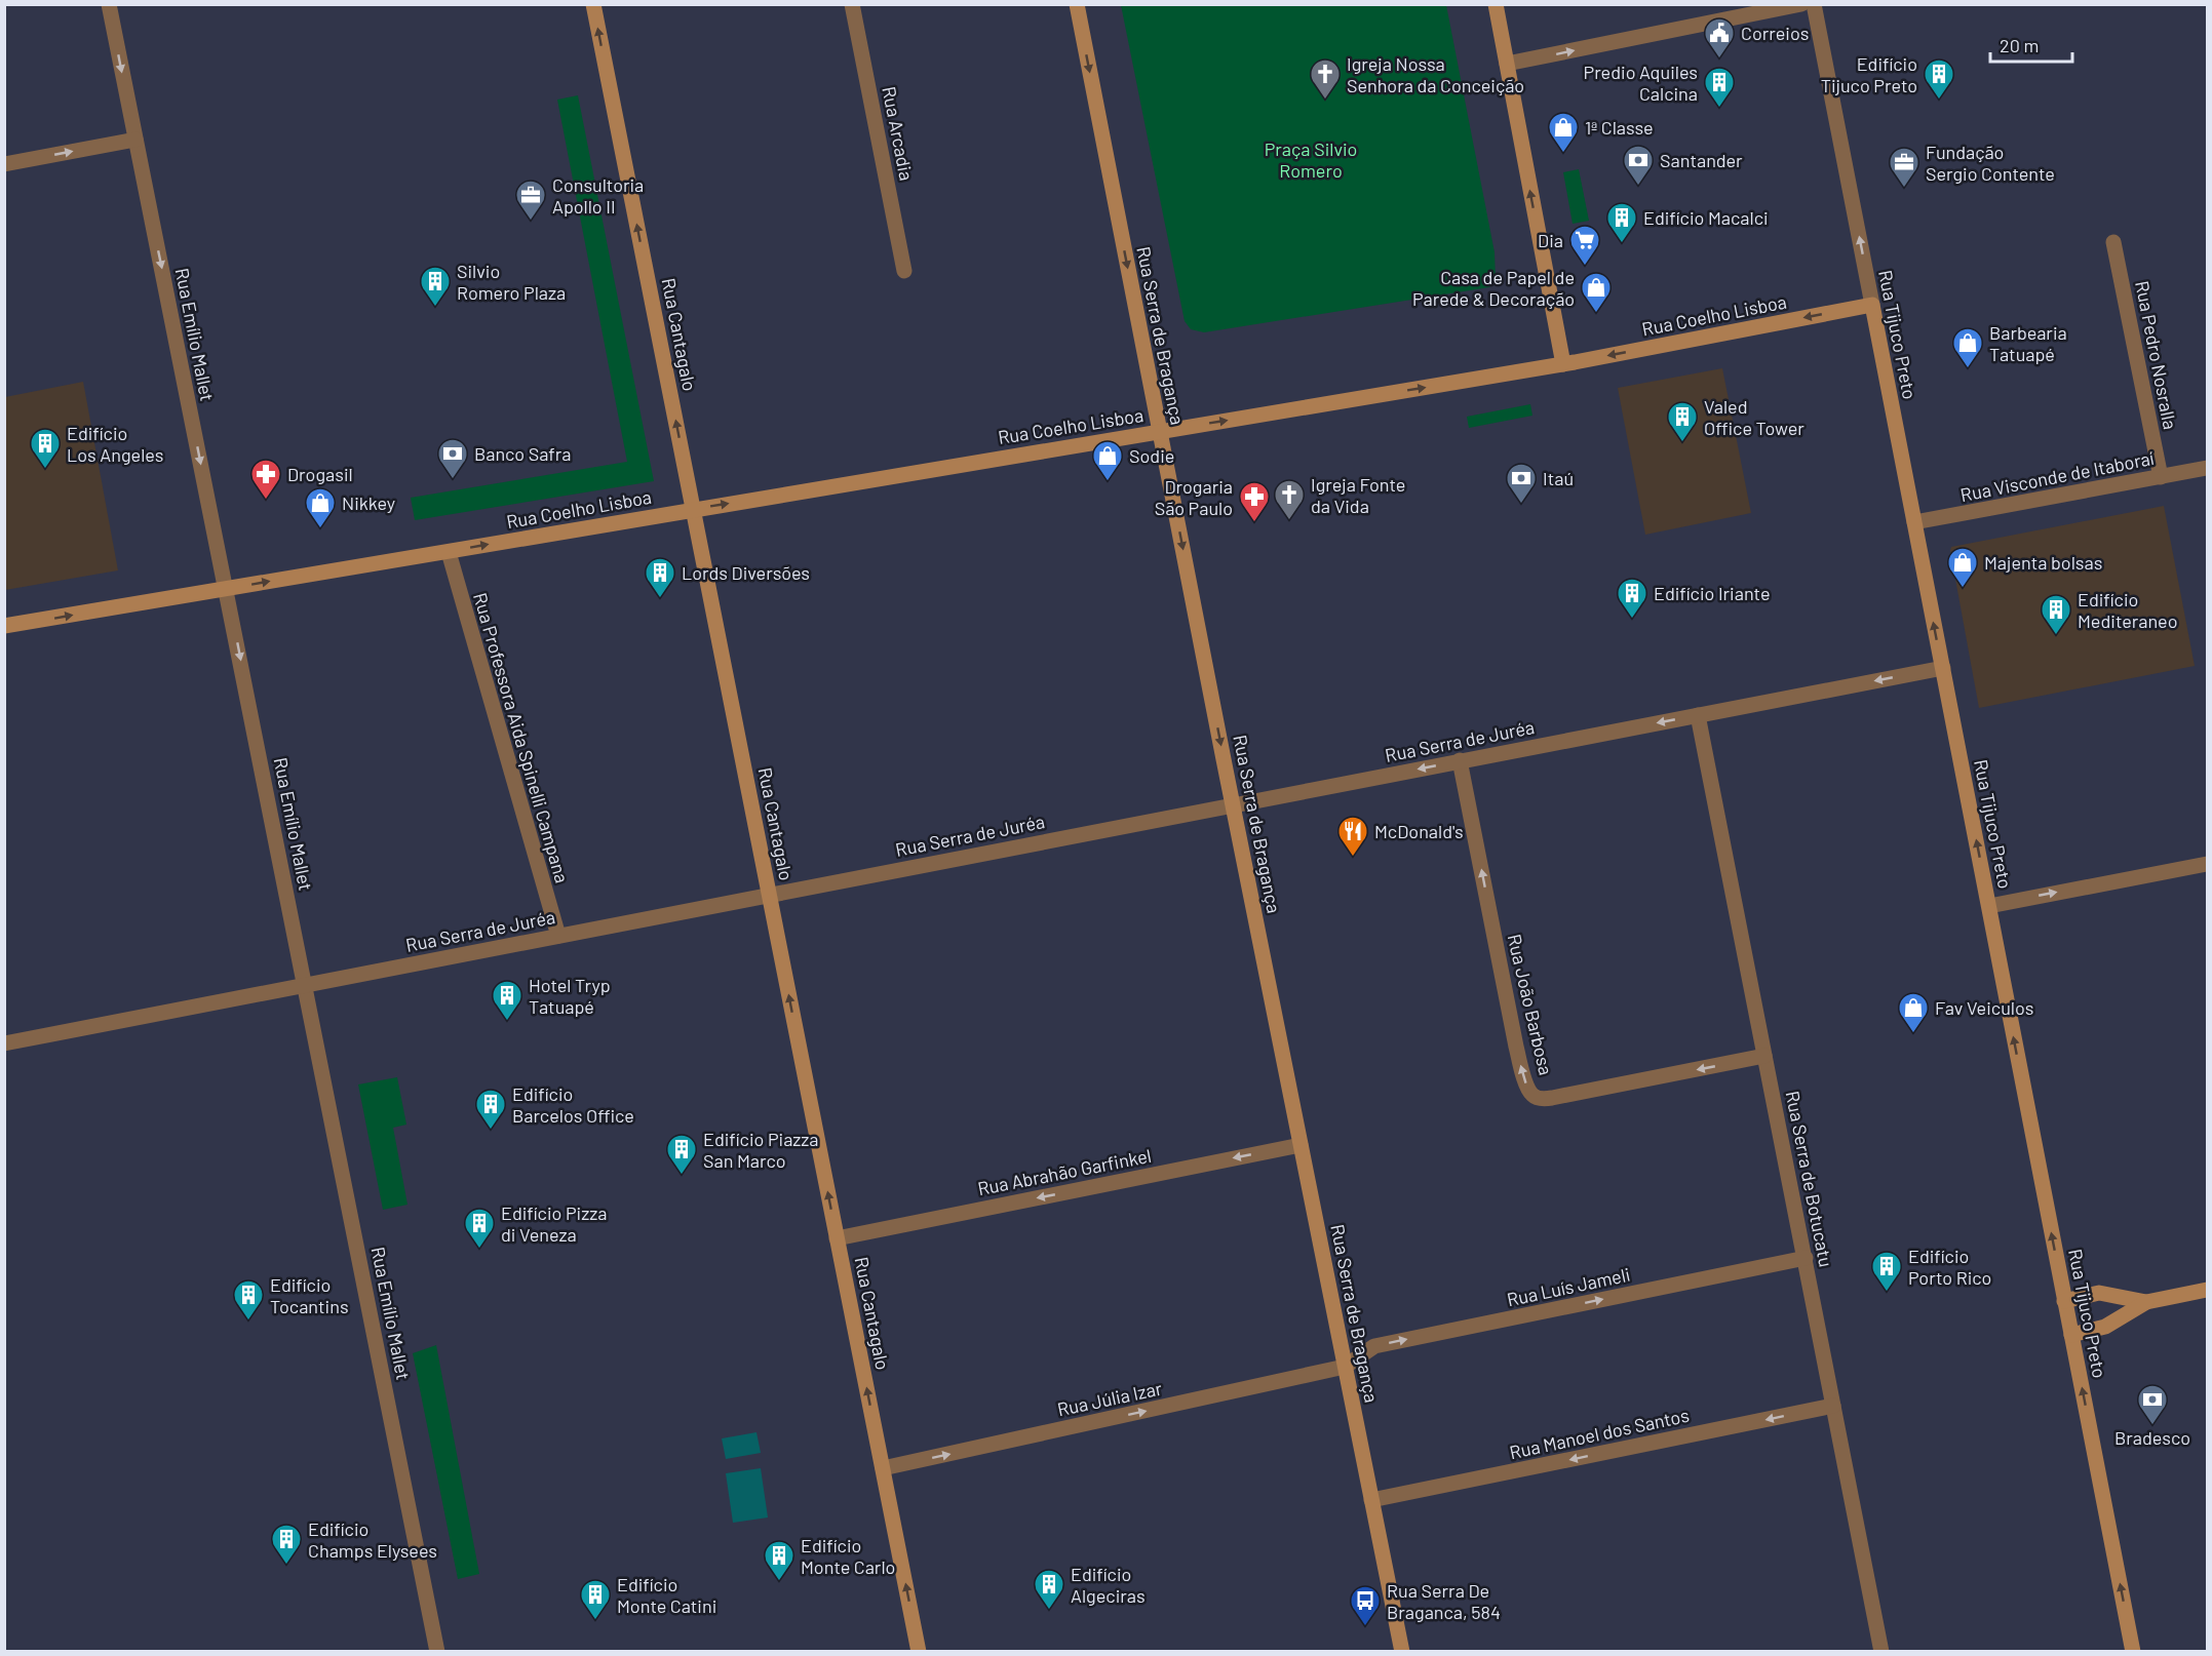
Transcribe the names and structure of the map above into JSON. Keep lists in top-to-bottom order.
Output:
{
  "streets": {
    "street": [
      "Rua Arcadia",
      "Rua Coelho Lisboa",
      "Rua Emílio Mallet",
      "Rua Cantagalo",
      "Rua Tijuco Preto",
      "Rua Serra de Bragança",
      "Rua Pedro Nosralla",
      "Rua Visconde de Itaboraí",
      "Rua Professora Aida Spinelli Campana",
      "Rua Serra de Juréa",
      "Rua João Barbosa",
      "Rua Abrahão Garfinkel",
      "Rua Serra de Botucatu",
      "Rua Luís Jameli",
      "Rua Júlia Izar",
      "Rua Manoel dos Santos"
    ]
  },
  "crossings": [
    ["Rua Coelho Lisboa", "Rua Emílio Mallet"],
    ["Rua Coelho Lisboa", "Rua Cantagalo"],
    ["Rua Coelho Lisboa", "Rua Tijuco Preto"],
    ["Rua Coelho Lisboa", "Rua Serra de Bragança"],
    ["Rua Coelho Lisboa", "Rua Professora Aida Spinelli Campana"],
    ["Rua Emílio Mallet", "Rua Serra de Juréa"],
    ["Rua Cantagalo", "Rua Serra de Juréa"],
    ["Rua Cantagalo", "Rua Abrahão Garfinkel"],
    ["Rua Cantagalo", "Rua Júlia Izar"],
    ["Rua Tijuco Preto", "Rua Visconde de Itaboraí"],
    ["Rua Tijuco Preto", "Rua Serra de Juréa"],
    ["Rua Serra de Bragança", "Rua Serra de Juréa"],
    ["Rua Serra de Bragança", "Rua Abrahão Garfinkel"],
    ["Rua Serra de Bragança", "Rua Luís Jameli"],
    ["Rua Serra de Bragança", "Rua Júlia Izar"],
    ["Rua Serra de Bragança", "Rua Manoel dos Santos"],
    ["Rua Pedro Nosralla", "Rua Visconde de Itaboraí"],
    ["Rua Professora Aida Spinelli Campana", "Rua Serra de Juréa"],
    ["Rua Serra de Juréa", "Rua João Barbosa"],
    ["Rua Serra de Juréa", "Rua Serra de Botucatu"],
    ["Rua João Barbosa", "Rua Serra de Botucatu"],
    ["Rua Serra de Botucatu", "Rua Luís Jameli"],
    ["Rua Serra de Botucatu", "Rua Manoel dos Santos"],
    ["Rua Luís Jameli", "Rua Júlia Izar"]
  ],
  "one_way": [
    "Rua Emílio Mallet",
    "Rua Cantagalo",
    "Rua Tijuco Preto",
    "Rua Serra de Bragança",
    "Rua Serra de Juréa",
    "Rua Abrahão Garfinkel",
    "Rua Luís Jameli",
    "Rua Júlia Izar",
    "Rua Manoel dos Santos"
  ],
  "parks": ["Praça Silvio Romero"],
  "places": {
    "public building": ["Correios"],
    "church": ["Igreja Nossa Senhora da Conceição", "Igreja Fonte da Vida"],
    "building": [
      "Edifício Tijuco Preto",
      "Predio Aquiles Calcina",
      "Edifício Macalci",
      "Silvio Romero Plaza",
      "Valed Office Tower",
      "Edifício Los Angeles",
      "Lords Diversões",
      "Edifício Iriante",
      "Edifício Mediteraneo",
      "Hotel Tryp Tatuapé",
      "Edifício Barcelos Office",
      "Edifício Piazza San Marco",
      "Edifício Pizza di Veneza",
      "Edifício Porto Rico",
      "Edifício Tocantins",
      "Edifício Champs Elysees",
      "Edifício Monte Carlo",
      "Edifício Algeciras",
      "Edifício Monte Catini"
    ],
    "shop": [
      "1ª Classe",
      "Casa de Papel de Parede & Decoração",
      "Barbearia Tatuapé",
      "Sodie",
      "Nikkey",
      "Majenta bolsas",
      "Fav Veiculos"
    ],
    "bank": [
      "Santander",
      "Banco Safra",
      "Itaú",
      "Bradesco"
    ],
    "office": ["Fundação Sergio Contente", "Consultoria Apollo II"],
    "supermarket": ["Dia"],
    "pharmacy": ["Drogasil", "Drogaria São Paulo"],
    "restaurant": ["McDonald's"],
    "bus stop": ["Rua Serra De Braganca, 584"]
  },
  "scale_bar": "20 m"
}
